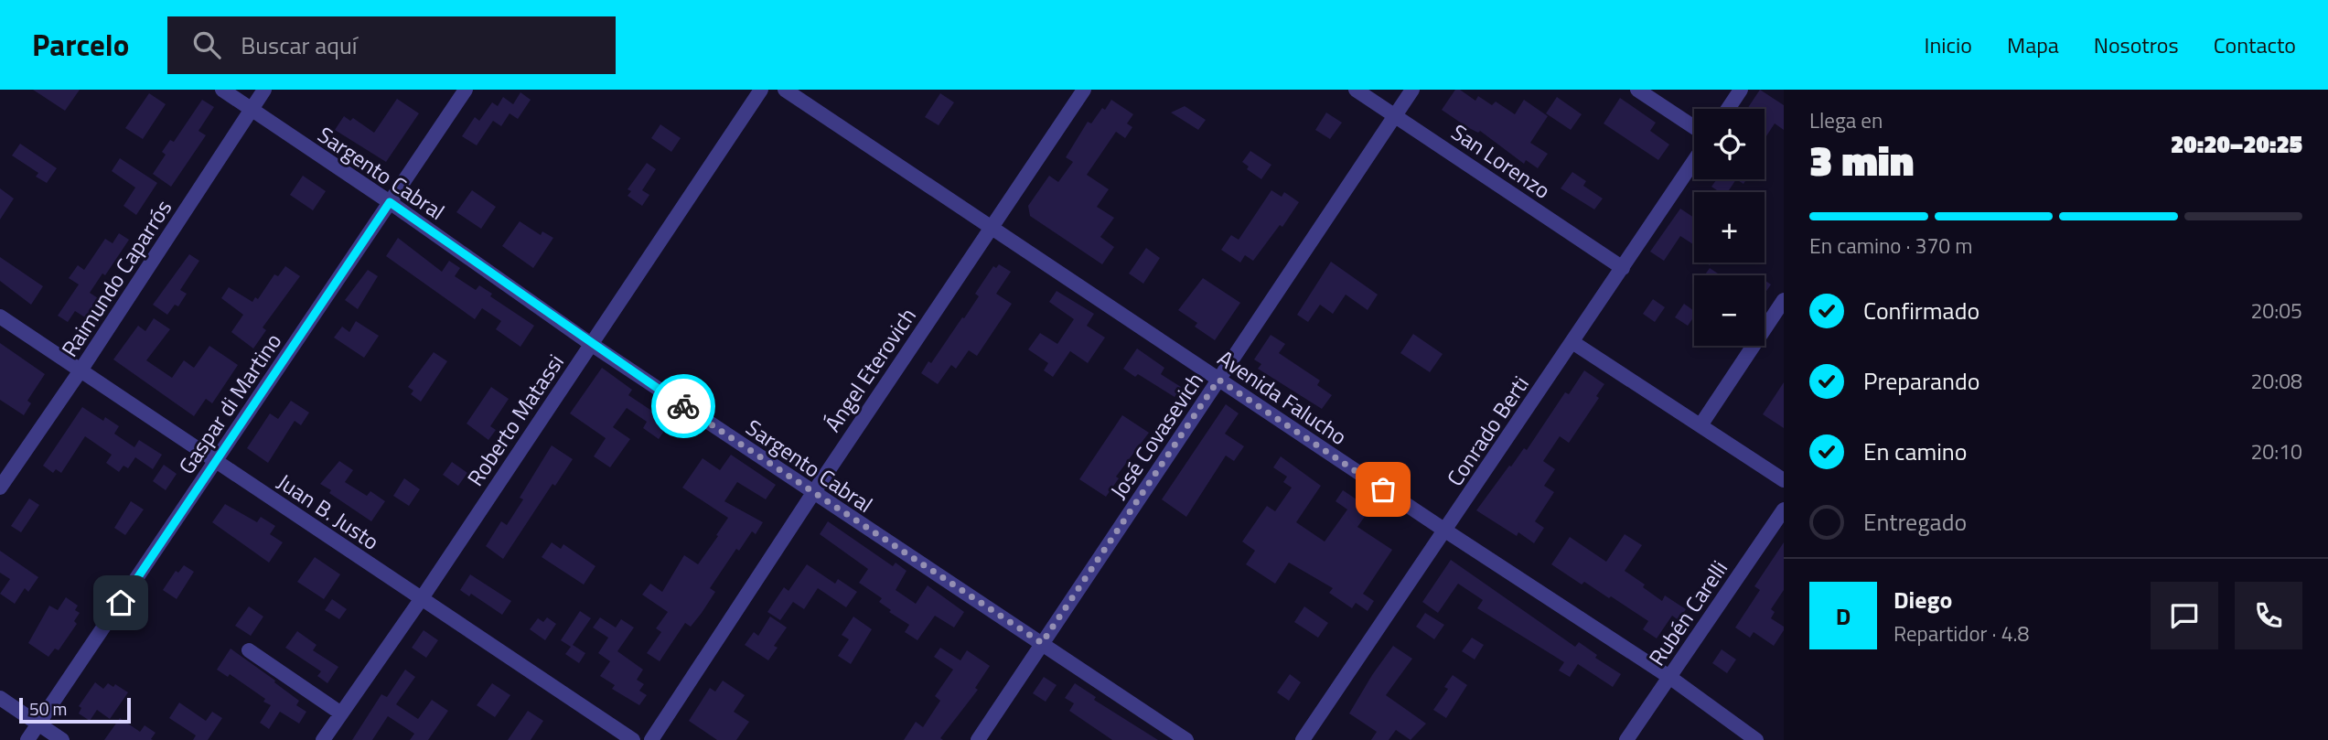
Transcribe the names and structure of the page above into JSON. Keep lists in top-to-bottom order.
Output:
{
  "streets": {
    "street": [
      "San Lorenzo",
      "Sargento Cabral",
      "Raimundo Caparrós",
      "Ángel Eterovich",
      "Avenida Falucho",
      "Gaspar di Martino",
      "Roberto Matassi",
      "Conrado Berti",
      "José Covasevich",
      "Juan B. Justo",
      "Rubén Carelli"
    ]
  },
  "crossings": [
    ["San Lorenzo", "Conrado Berti"],
    ["San Lorenzo", "José Covasevich"],
    ["Sargento Cabral", "Raimundo Caparrós"],
    ["Sargento Cabral", "Ángel Eterovich"],
    ["Sargento Cabral", "Gaspar di Martino"],
    ["Sargento Cabral", "Roberto Matassi"],
    ["Sargento Cabral", "José Covasevich"],
    ["Raimundo Caparrós", "Juan B. Justo"],
    ["Ángel Eterovich", "Avenida Falucho"],
    ["Avenida Falucho", "Conrado Berti"],
    ["Avenida Falucho", "José Covasevich"],
    ["Avenida Falucho", "Rubén Carelli"],
    ["Gaspar di Martino", "Juan B. Justo"],
    ["Roberto Matassi", "Juan B. Justo"]
  ],
  "scale_bar": "50 m",
  "page": {
    "header": "Parcelo",
    "search": "Buscar aquí",
    "nav": [
      "Inicio",
      "Mapa",
      "Nosotros",
      "Contacto"
    ],
    "heading": ["3 min", "Llega en", "20:20–20:25"],
    "panel": ["Diego", "Repartidor · 4.8"],
    "map_buttons": ["+", "−"],
    "bar": "En camino · 370 m",
    "list": [
      ["Confirmado", "20:05"],
      ["Preparando", "20:08"],
      ["En camino", "20:10"],
      "Entregado"
    ],
    "round": "D",
    "scale": "50 m"
  }
}
